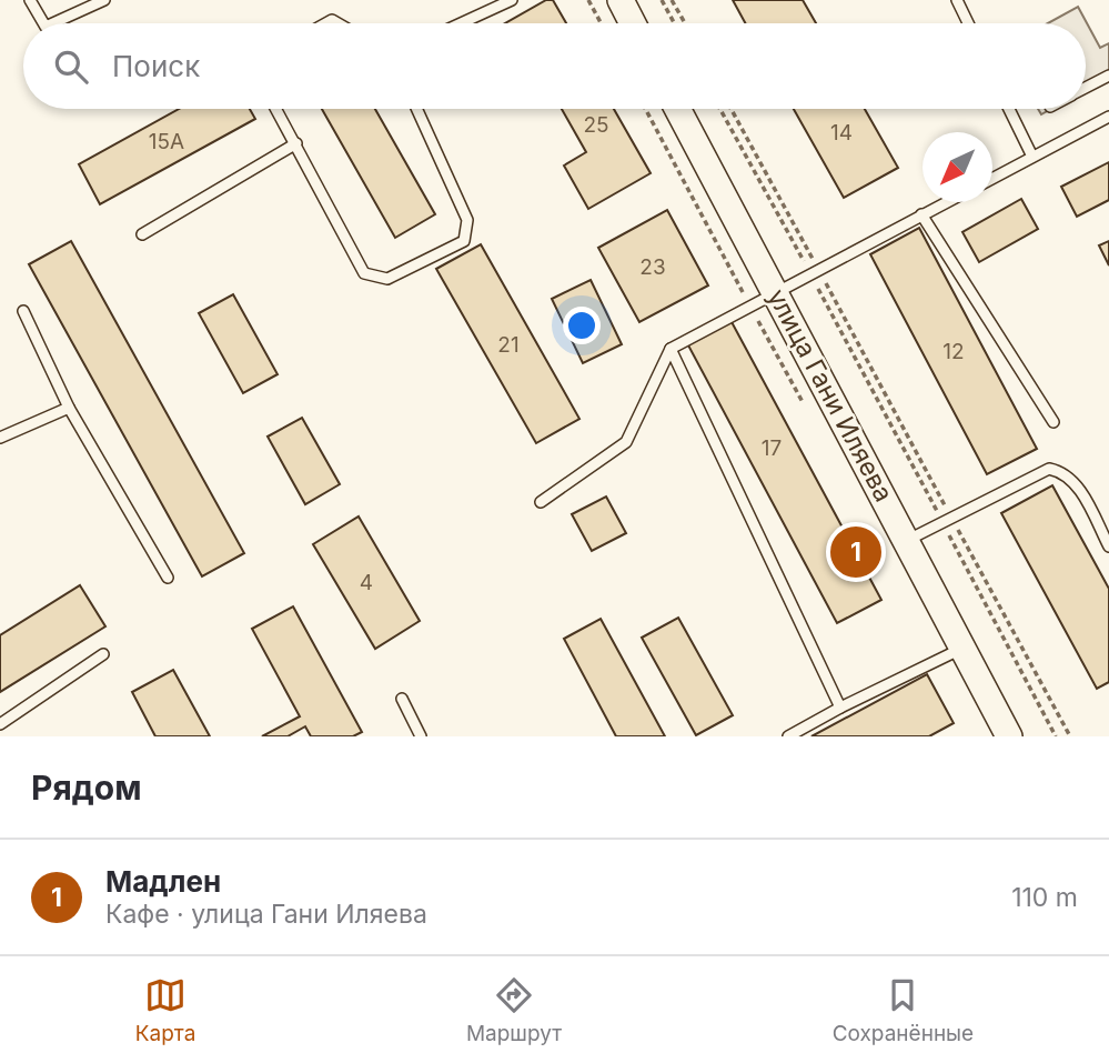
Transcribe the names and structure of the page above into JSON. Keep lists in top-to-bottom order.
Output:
{
  "streets": {
    "street": ["улица Гани Иляева"]
  },
  "house_numbers": [
    "25",
    "14",
    "15А",
    "23",
    "21",
    "12",
    "17",
    "4"
  ],
  "north": "bottom left",
  "page": {
    "search": "Поиск",
    "pins": "1",
    "heading": "Рядом",
    "list": [
      {
        "mark": "1",
        "name": "Мадлен",
        "note": "Кафе · улица Гани Иляева",
        "value": "110 m"
      }
    ],
    "nav": ["Карта", "Маршрут", "Сохранённые"]
  }
}
